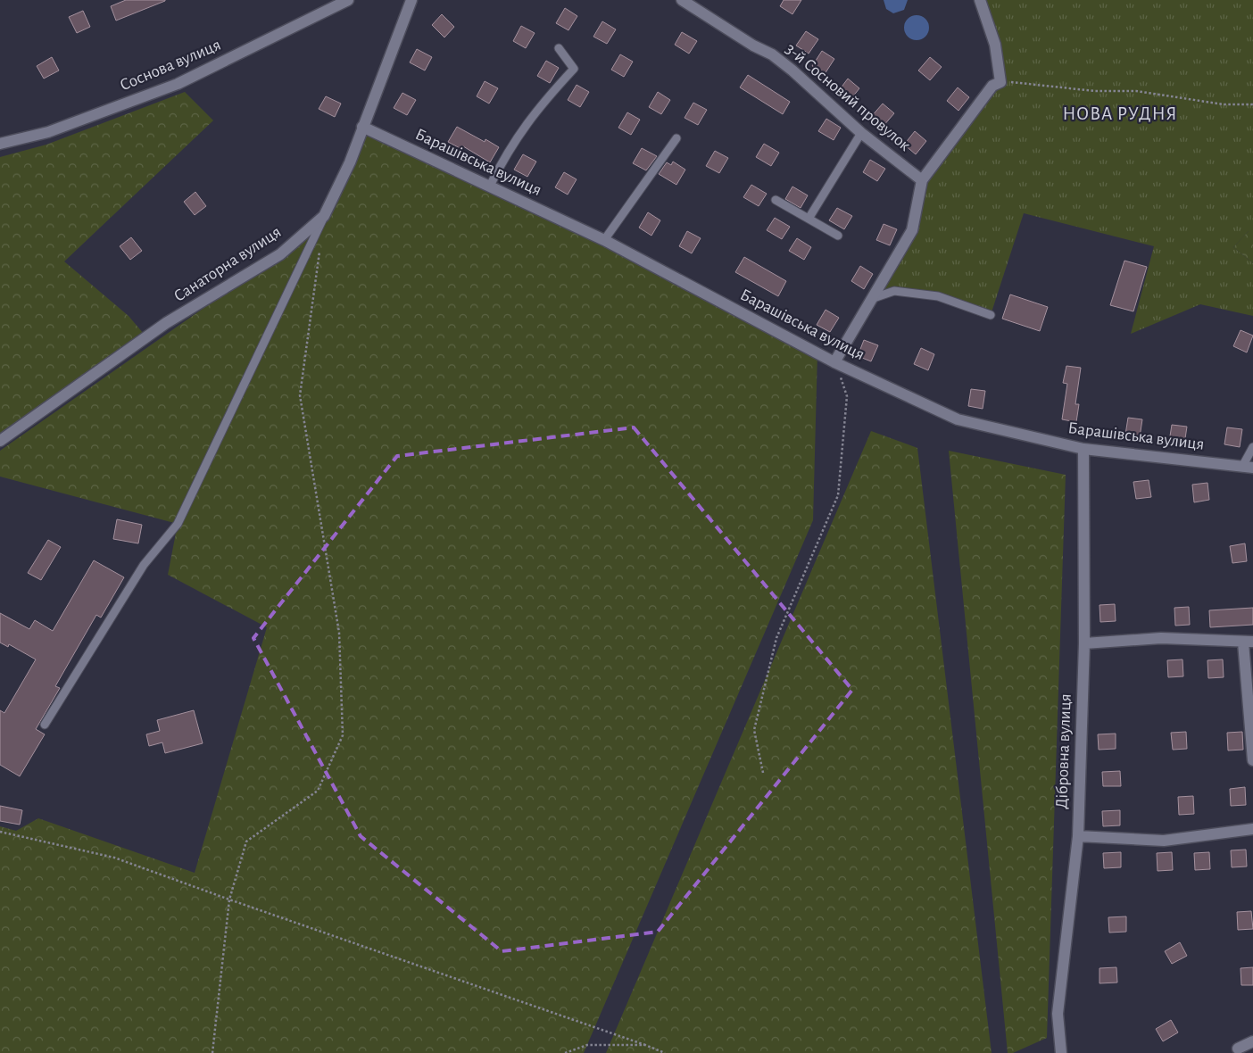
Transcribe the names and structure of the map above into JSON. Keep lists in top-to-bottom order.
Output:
{
  "streets": {
    "street": [
      "Соснова вулиця",
      "3-й Сосновий провулок",
      "Барашівська вулиця",
      "Санаторна вулиця",
      "Дібровна вулиця"
    ]
  },
  "crossings": [
    ["Барашівська вулиця", "Санаторна вулиця"],
    ["Барашівська вулиця", "Дібровна вулиця"]
  ],
  "districts": ["НОВА РУДНЯ"]
}
